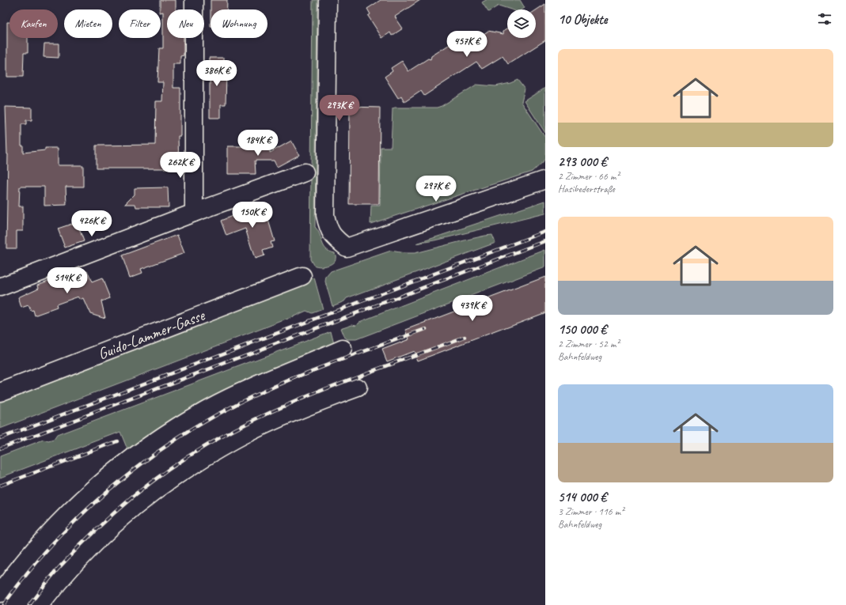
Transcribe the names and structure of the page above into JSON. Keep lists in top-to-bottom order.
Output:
{
  "streets": {
    "street": ["Guido-Lammer-Gasse"]
  },
  "page": {
    "heading": "10 Objekte",
    "chip": [
      "Kaufen",
      "Mieten",
      "Filter",
      "Neu",
      "Wohnung"
    ],
    "price": [
      "457K €",
      "386K €",
      "293K €",
      "184K €",
      "262K €",
      "297K €",
      "150K €",
      "426K €",
      "514K €",
      "439K €"
    ],
    "list": [
      {
        "name": "293 000 €",
        "note": "2 Zimmer · 66 m² · Hasibederstraße"
      },
      {
        "name": "150 000 €",
        "note": "2 Zimmer · 52 m² · Bahnfeldweg"
      },
      {
        "name": "514 000 €",
        "note": "3 Zimmer · 116 m² · Bahnfeldweg"
      }
    ]
  }
}
